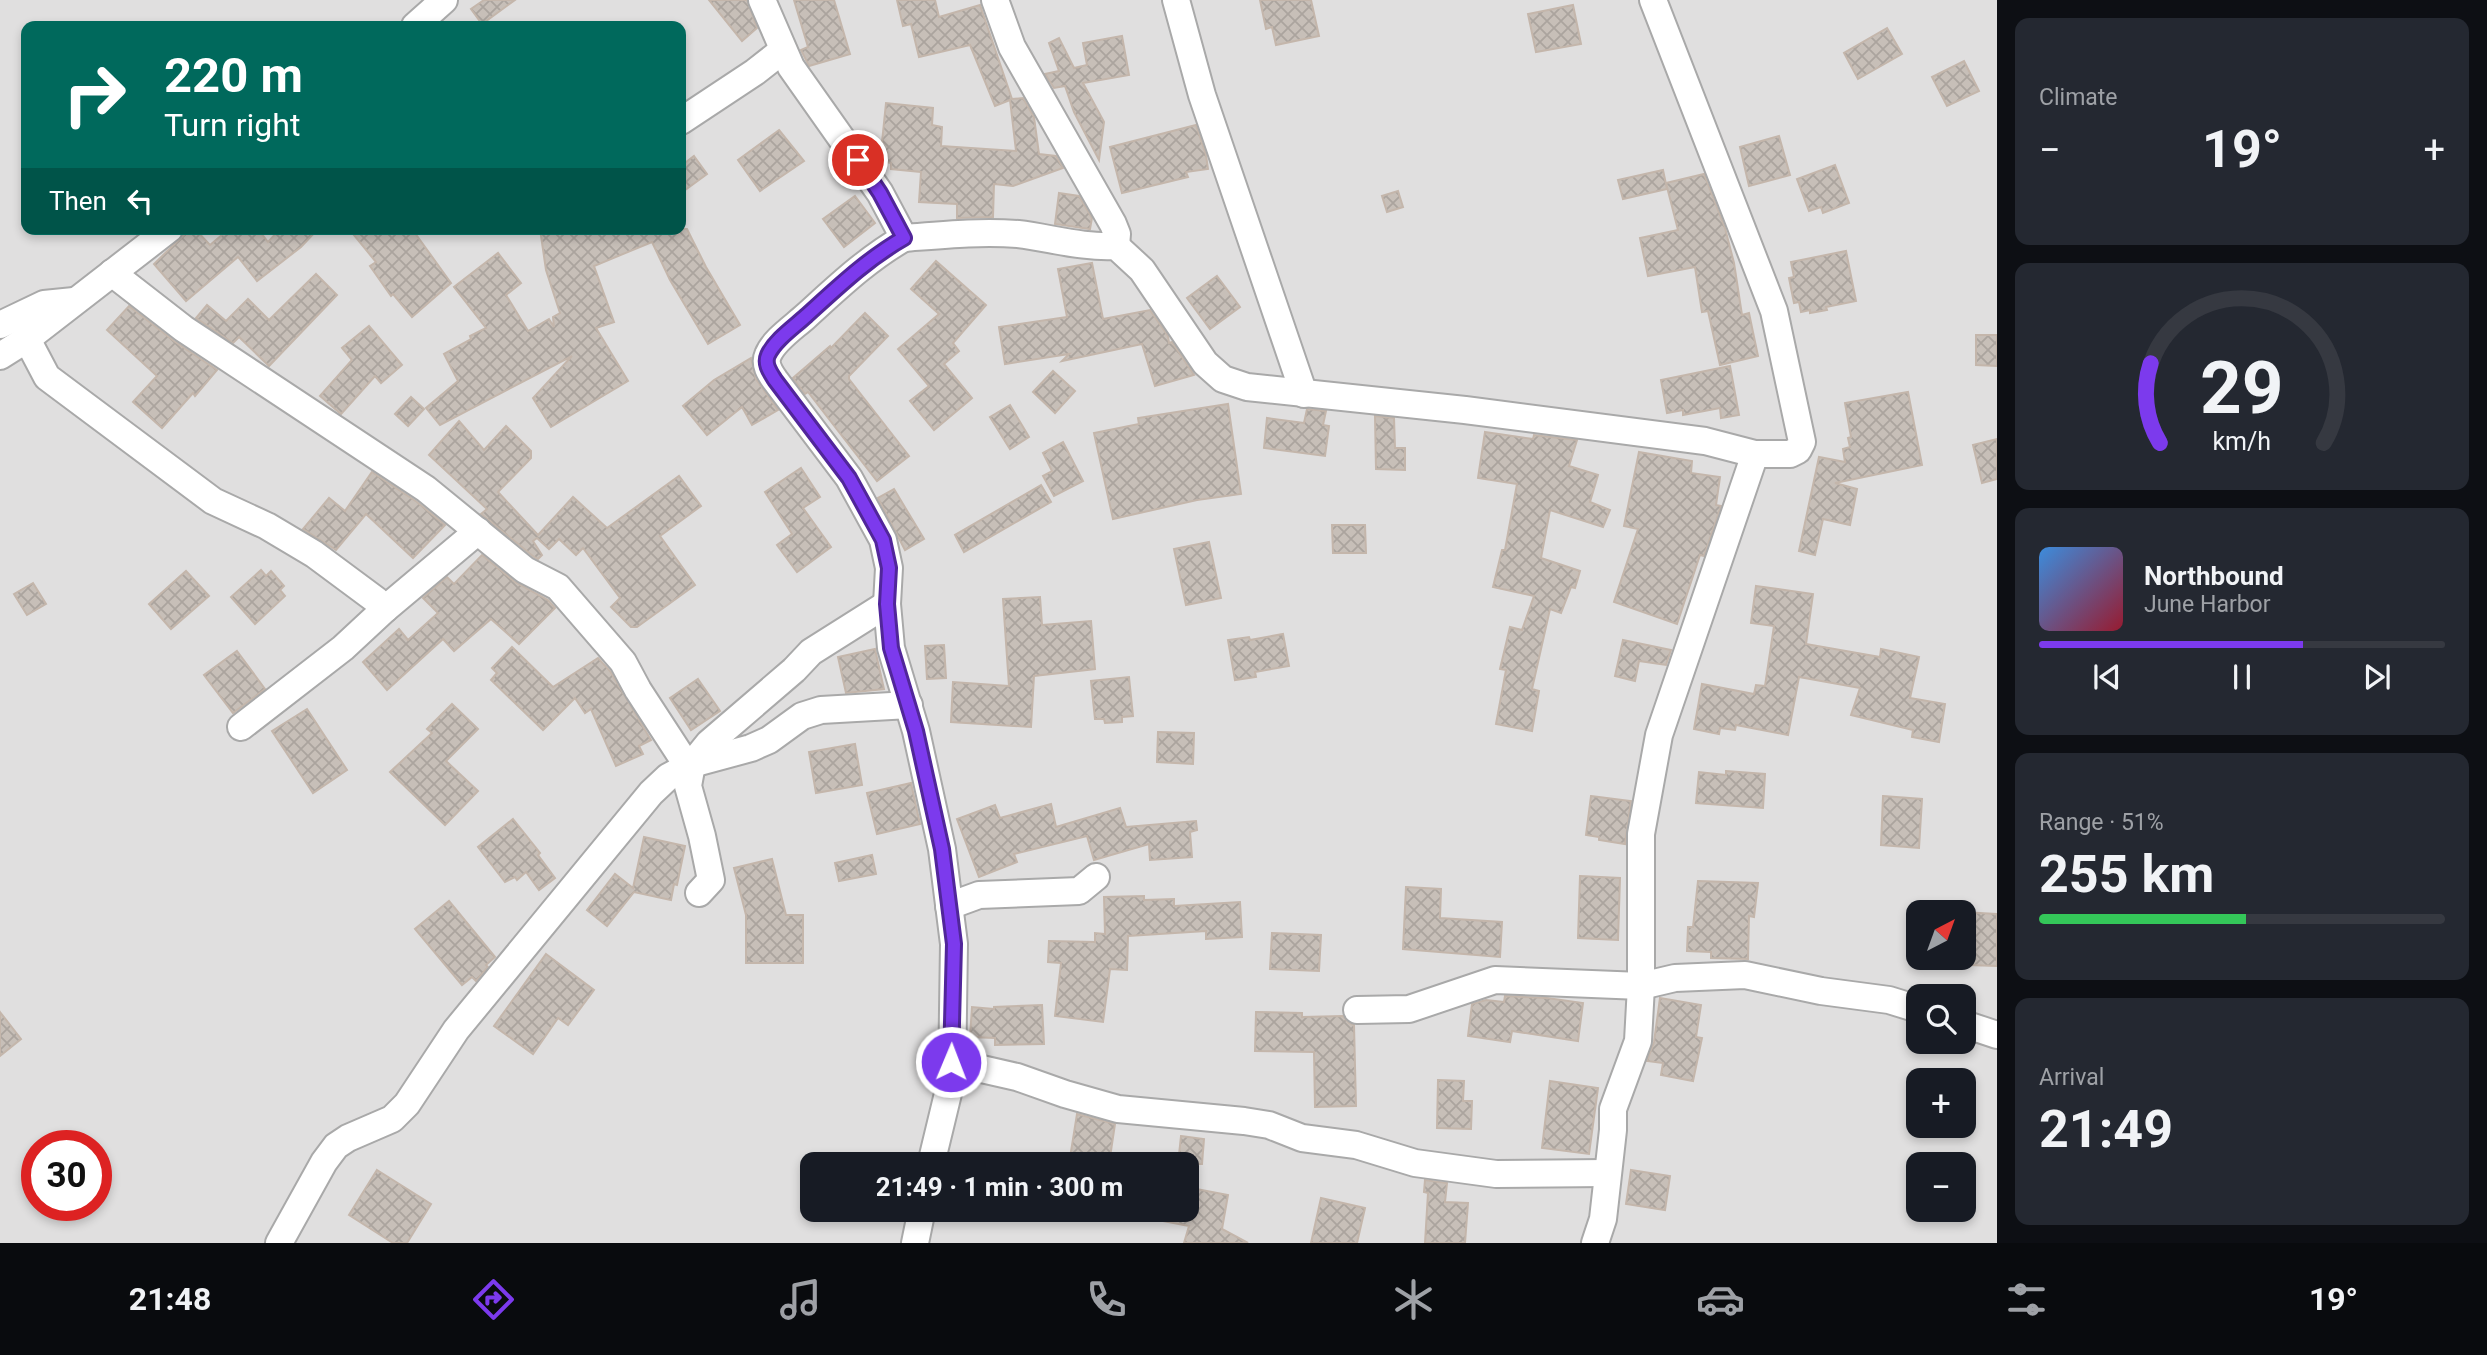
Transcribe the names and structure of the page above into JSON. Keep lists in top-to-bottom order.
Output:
{
  "north": "top right",
  "page": {
    "tile": [
      "Climate",
      ["Range · 51%", "255 km"],
      ["Arrival", "21:49"]
    ],
    "turn": ["220 m", "Turn right"],
    "heat": ["−", "19°", "+"],
    "then": "Then",
    "song": ["Northbound", "June Harbor"],
    "map_buttons": ["+", "−"],
    "limit": "30",
    "trip": "21:49 · 1 min · 300 m",
    "tabs": ["21:48", "19°"],
    "gauge": ["29", "km/h"]
  }
}
